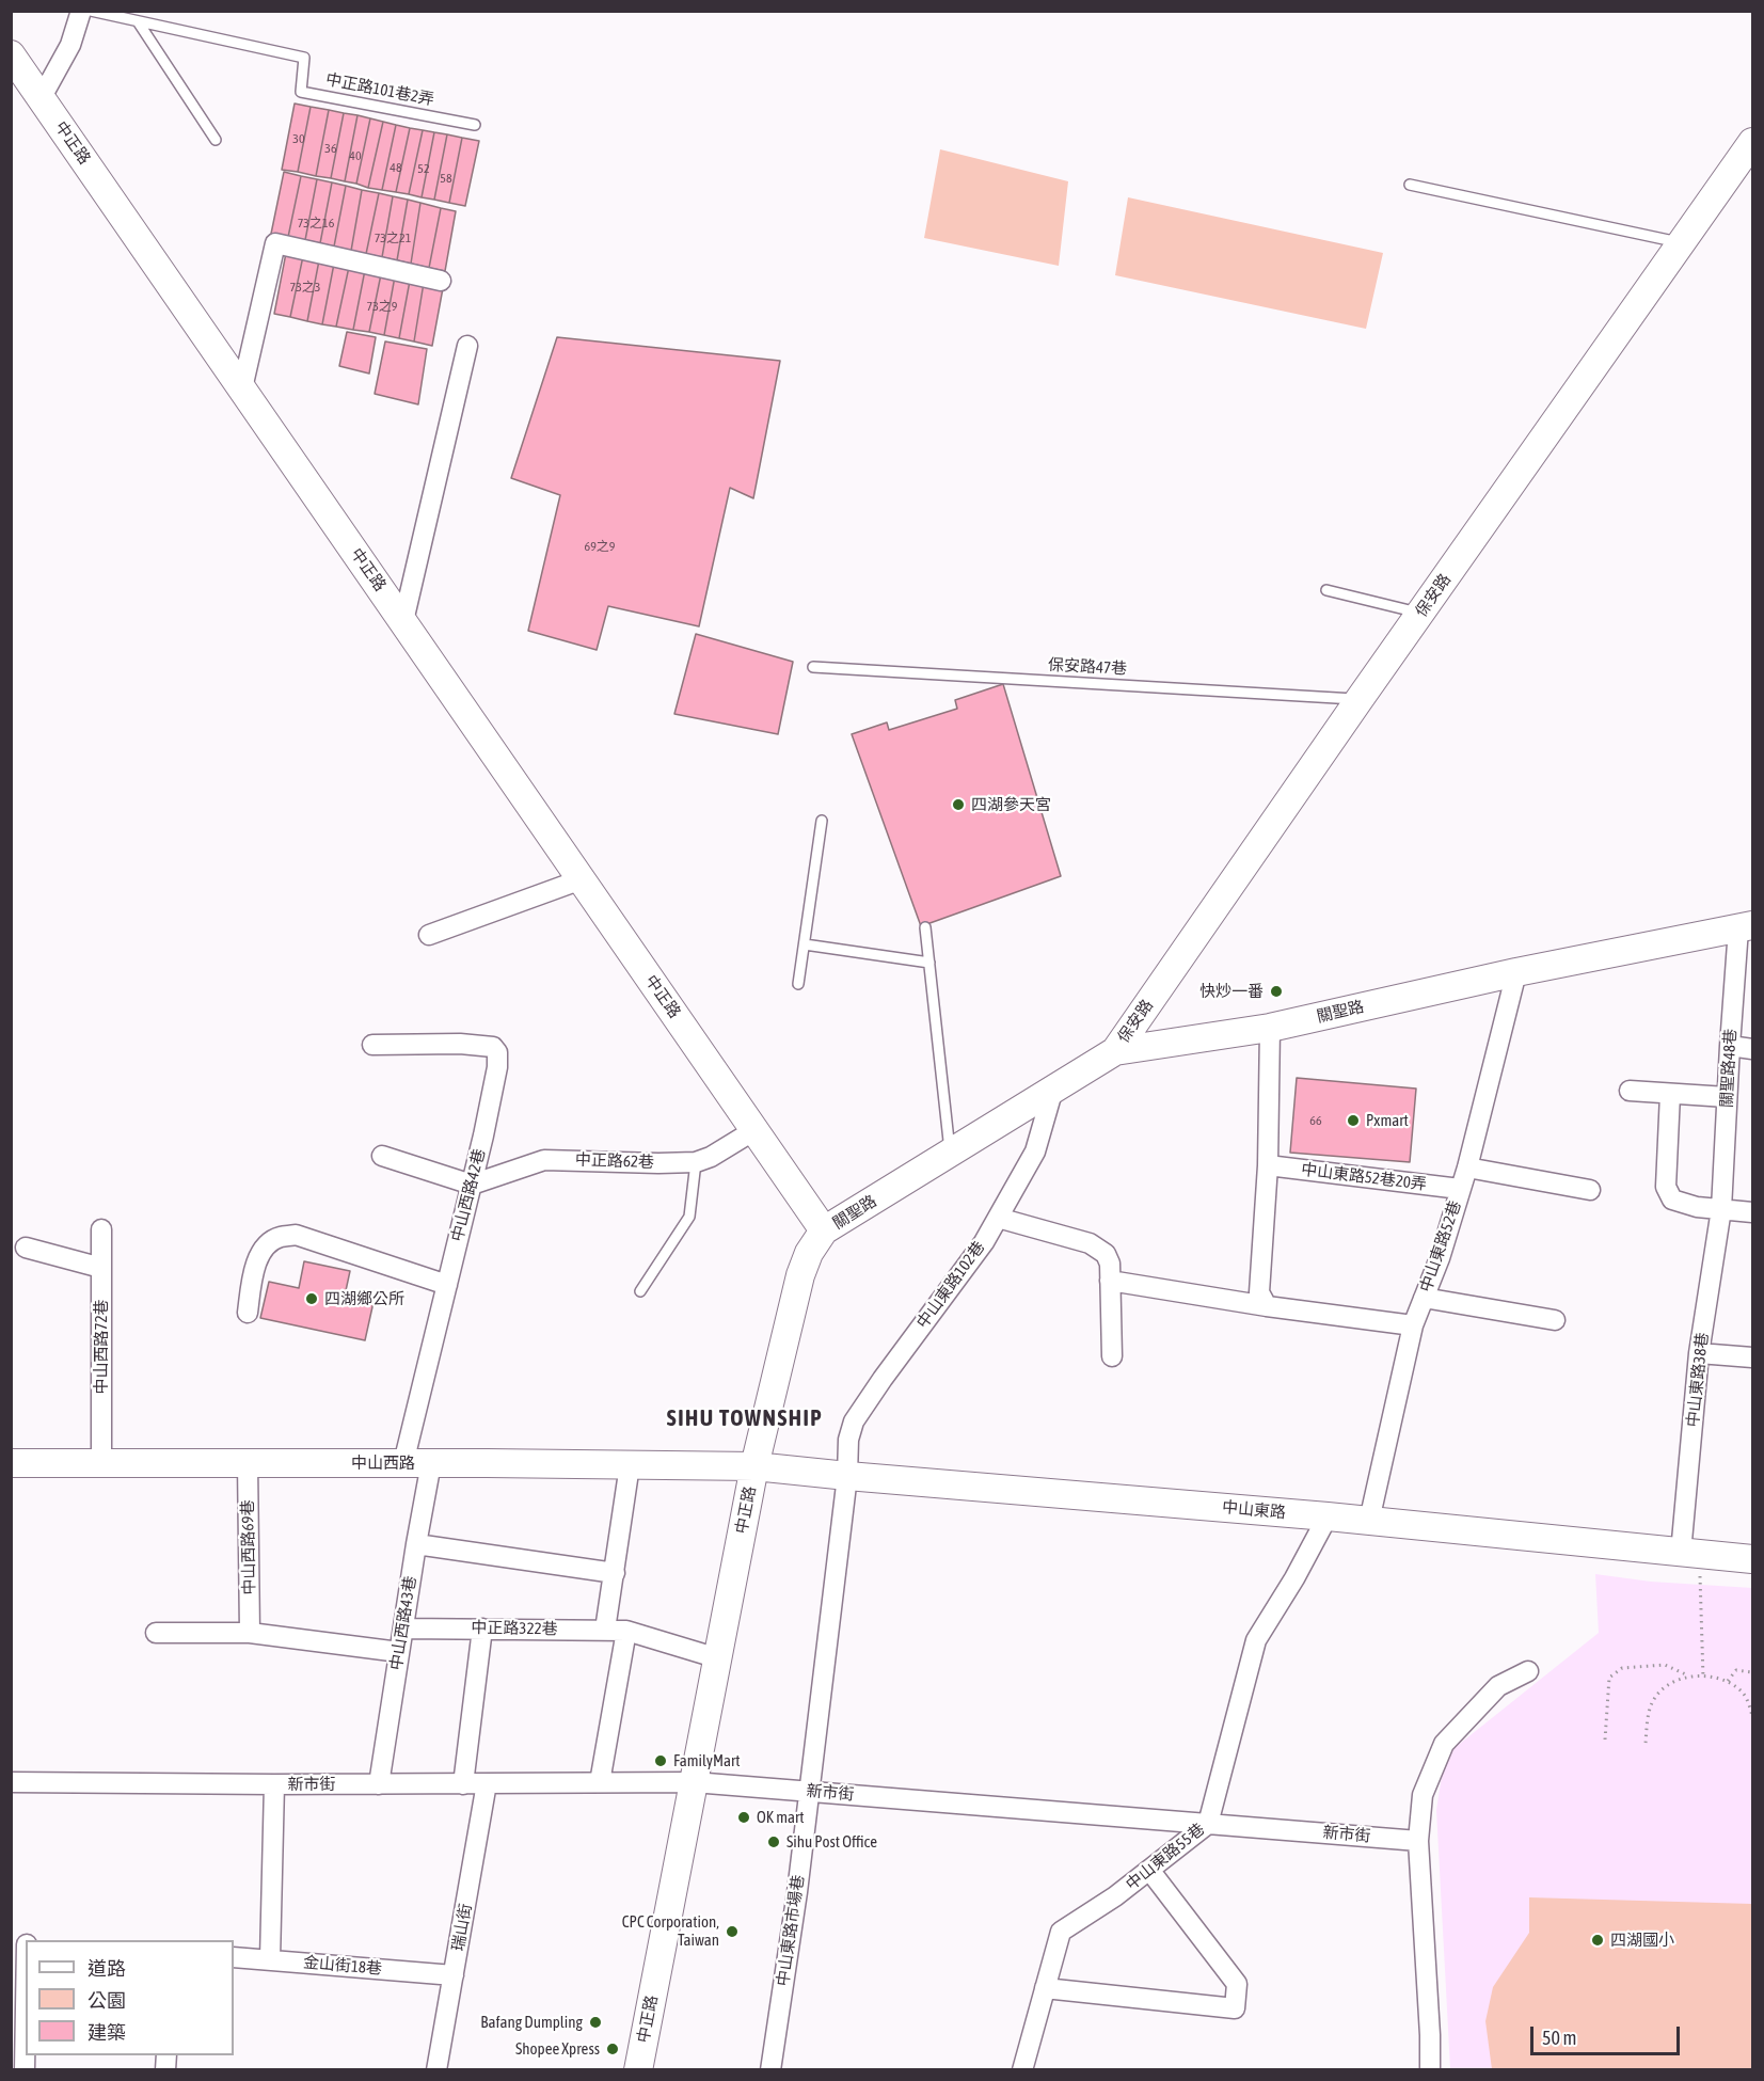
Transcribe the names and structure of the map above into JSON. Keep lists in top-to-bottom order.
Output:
{
  "streets": {
    "main road": [
      "中正路",
      "保安路",
      "關聖路",
      "中山西路",
      "中山東路"
    ],
    "street": [
      "關聖路48巷",
      "中正路62巷",
      "中山東路52巷20弄",
      "中山西路42巷",
      "中山東路52巷",
      "中山東路102巷",
      "中山西路72巷",
      "中山東路38巷",
      "中山西路69巷",
      "中山西路43巷",
      "中正路322巷",
      "新市街",
      "中山東路55巷",
      "瑞山街",
      "中山東路市場巷",
      "金山街18巷"
    ],
    "lane": ["中正路101巷2弄", "保安路47巷"]
  },
  "crossings": [
    ["中正路", "關聖路"],
    ["中正路", "中正路62巷"],
    ["中正路", "中山西路"],
    ["中正路", "中山東路"],
    ["中正路", "中正路322巷"],
    ["中正路", "新市街"],
    ["保安路", "保安路47巷"],
    ["保安路", "關聖路"],
    ["關聖路", "關聖路48巷"],
    ["關聖路", "中山東路52巷"],
    ["關聖路", "中山東路102巷"],
    ["關聖路48巷", "中山東路38巷"],
    ["中正路62巷", "中山西路42巷"],
    ["中山東路52巷20弄", "中山東路52巷"],
    ["中山西路42巷", "中山西路"],
    ["中山東路52巷", "中山東路"],
    ["中山東路102巷", "中山東路"],
    ["中山東路102巷", "新市街"],
    ["中山東路102巷", "中山東路市場巷"],
    ["中山西路72巷", "中山西路"],
    ["中山東路38巷", "中山東路"],
    ["中山西路", "中山東路"],
    ["中山西路", "中山西路69巷"],
    ["中山西路", "中山西路43巷"],
    ["中山東路", "中山東路55巷"],
    ["中山西路43巷", "中正路322巷"],
    ["中山西路43巷", "新市街"],
    ["新市街", "中山東路55巷"],
    ["新市街", "瑞山街"],
    ["新市街", "中山東路市場巷"],
    ["瑞山街", "金山街18巷"]
  ],
  "districts": ["SIHU TOWNSHIP"],
  "places": [
    "四湖參天宮",
    "快炒一番",
    "Pxmart",
    "四湖鄉公所",
    "FamilyMart",
    "OK mart",
    "Sihu Post Office",
    "CPC Corporation, Taiwan",
    "四湖國小",
    "Bafang Dumpling",
    "Shopee Xpress"
  ],
  "house_numbers": [
    "30",
    "36",
    "40",
    "48",
    "52",
    "58",
    "73之16",
    "73之21",
    "73之3",
    "73之9",
    "69之9",
    "66"
  ],
  "legend": ["道路", "公園", "建築"],
  "scale_bar": "50 m"
}
